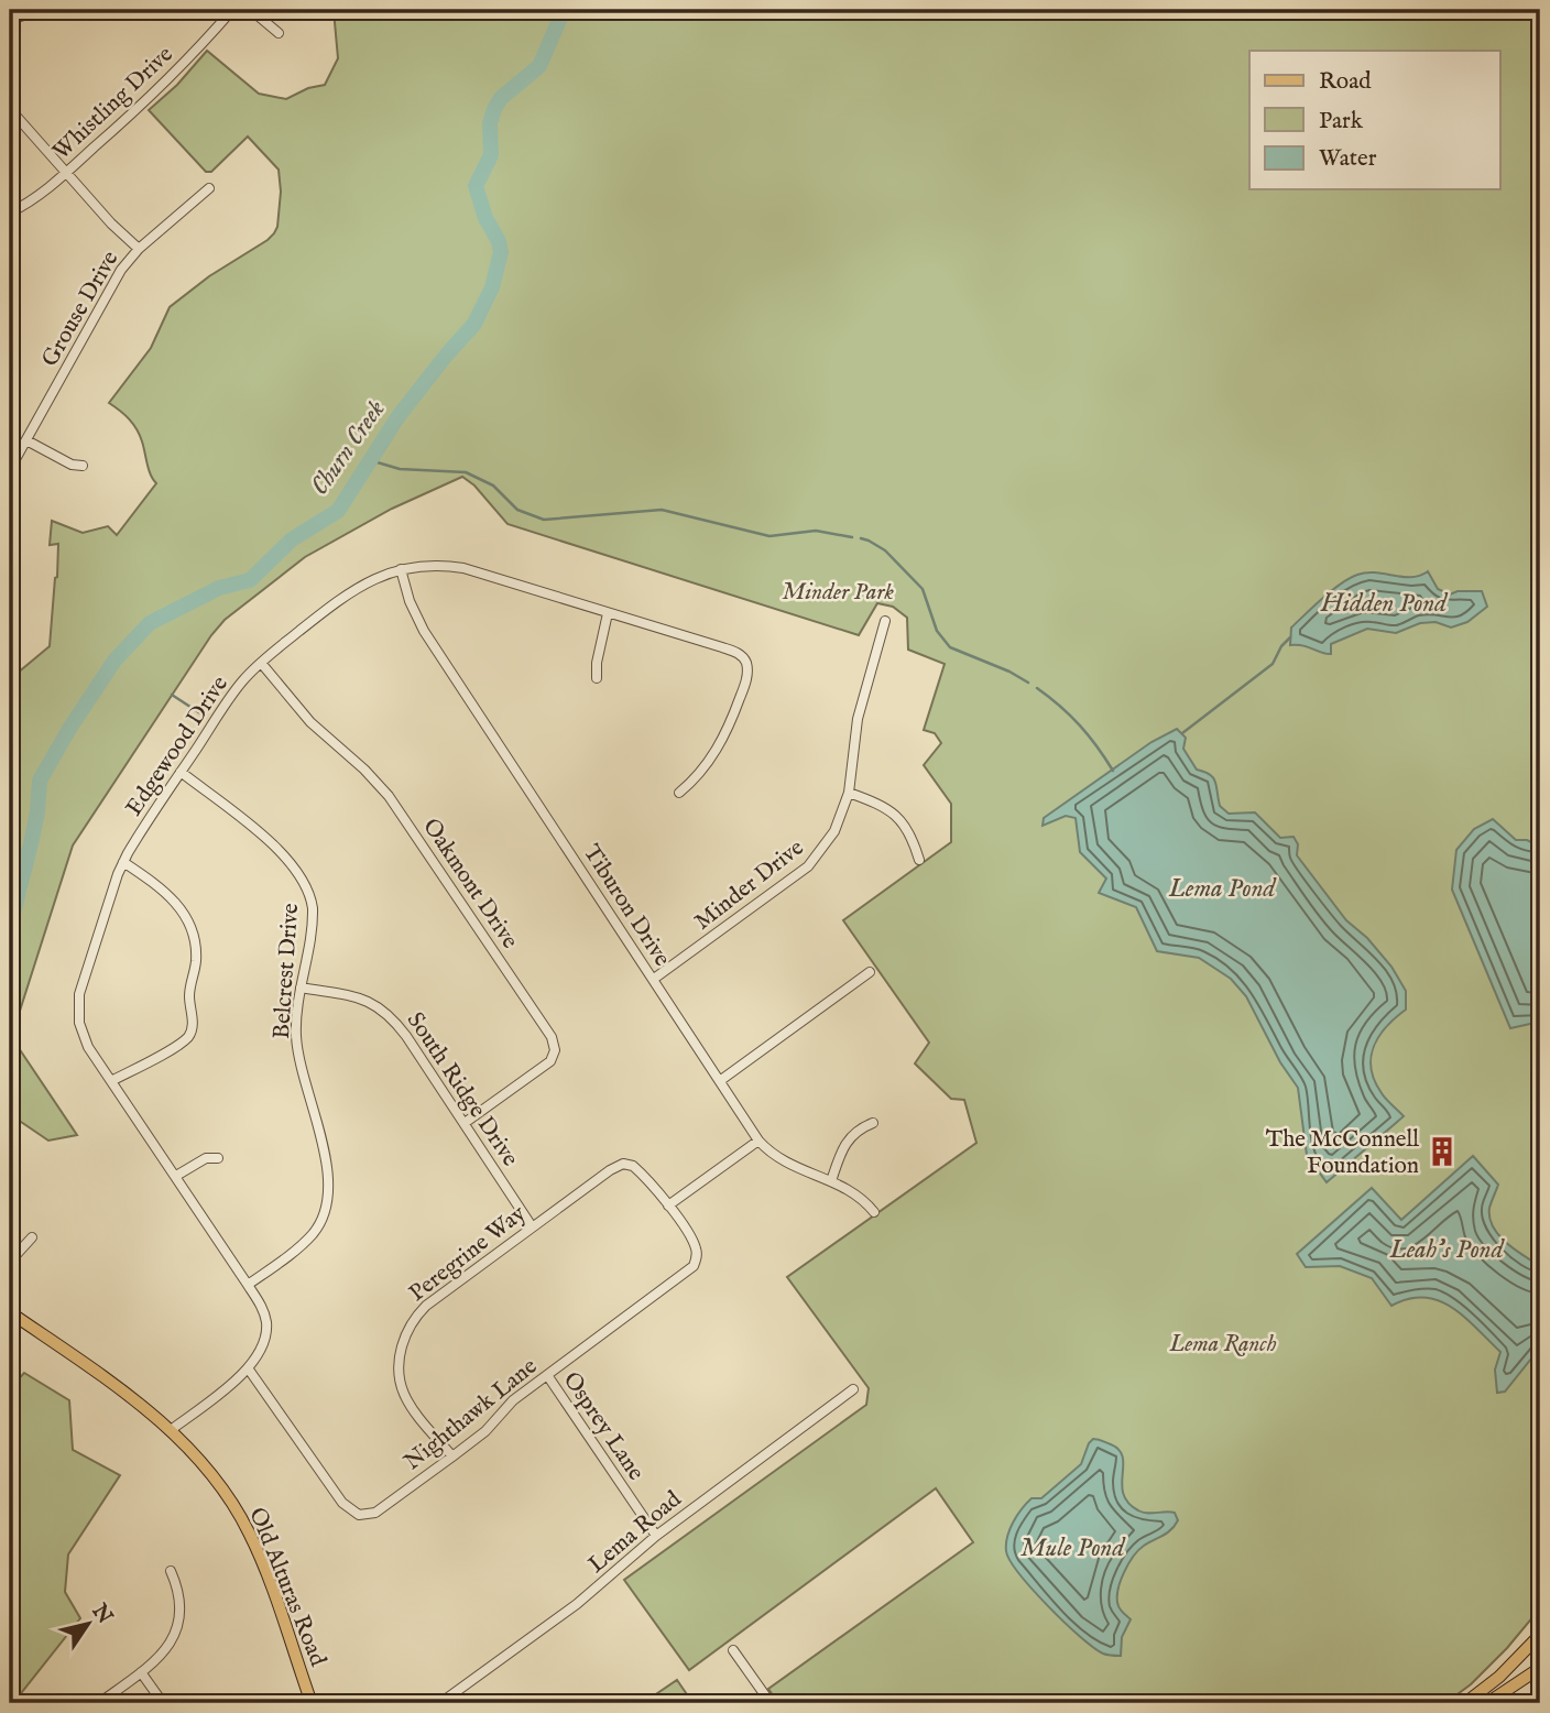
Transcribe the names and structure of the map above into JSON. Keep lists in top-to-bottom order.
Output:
{
  "streets": {
    "main road": ["Old Alturas Road"],
    "street": [
      "Whistling Drive",
      "Grouse Drive",
      "Edgewood Drive",
      "Oakmont Drive",
      "Minder Drive",
      "Tiburon Drive",
      "Belcrest Drive",
      "South Ridge Drive",
      "Peregrine Way",
      "Nighthawk Lane",
      "Osprey Lane",
      "Lema Road"
    ]
  },
  "crossings": [
    ["Edgewood Drive", "Oakmont Drive"],
    ["Edgewood Drive", "Tiburon Drive"],
    ["Edgewood Drive", "Belcrest Drive"],
    ["Edgewood Drive", "Nighthawk Lane"],
    ["Edgewood Drive", "Old Alturas Road"],
    ["Oakmont Drive", "South Ridge Drive"],
    ["Minder Drive", "Tiburon Drive"],
    ["Belcrest Drive", "South Ridge Drive"],
    ["South Ridge Drive", "Peregrine Way"],
    ["Peregrine Way", "Nighthawk Lane"],
    ["Nighthawk Lane", "Osprey Lane"],
    ["Osprey Lane", "Lema Road"]
  ],
  "water": [
    "Churn Creek",
    "Hidden Pond",
    "Lema Pond",
    "Leah's Pond",
    "Mule Pond"
  ],
  "parks": ["Minder Park", "Lema Ranch"],
  "places": {
    "building": ["The McConnell Foundation"]
  },
  "legend": ["Road", "Park", "Water"],
  "north": "top right"
}
